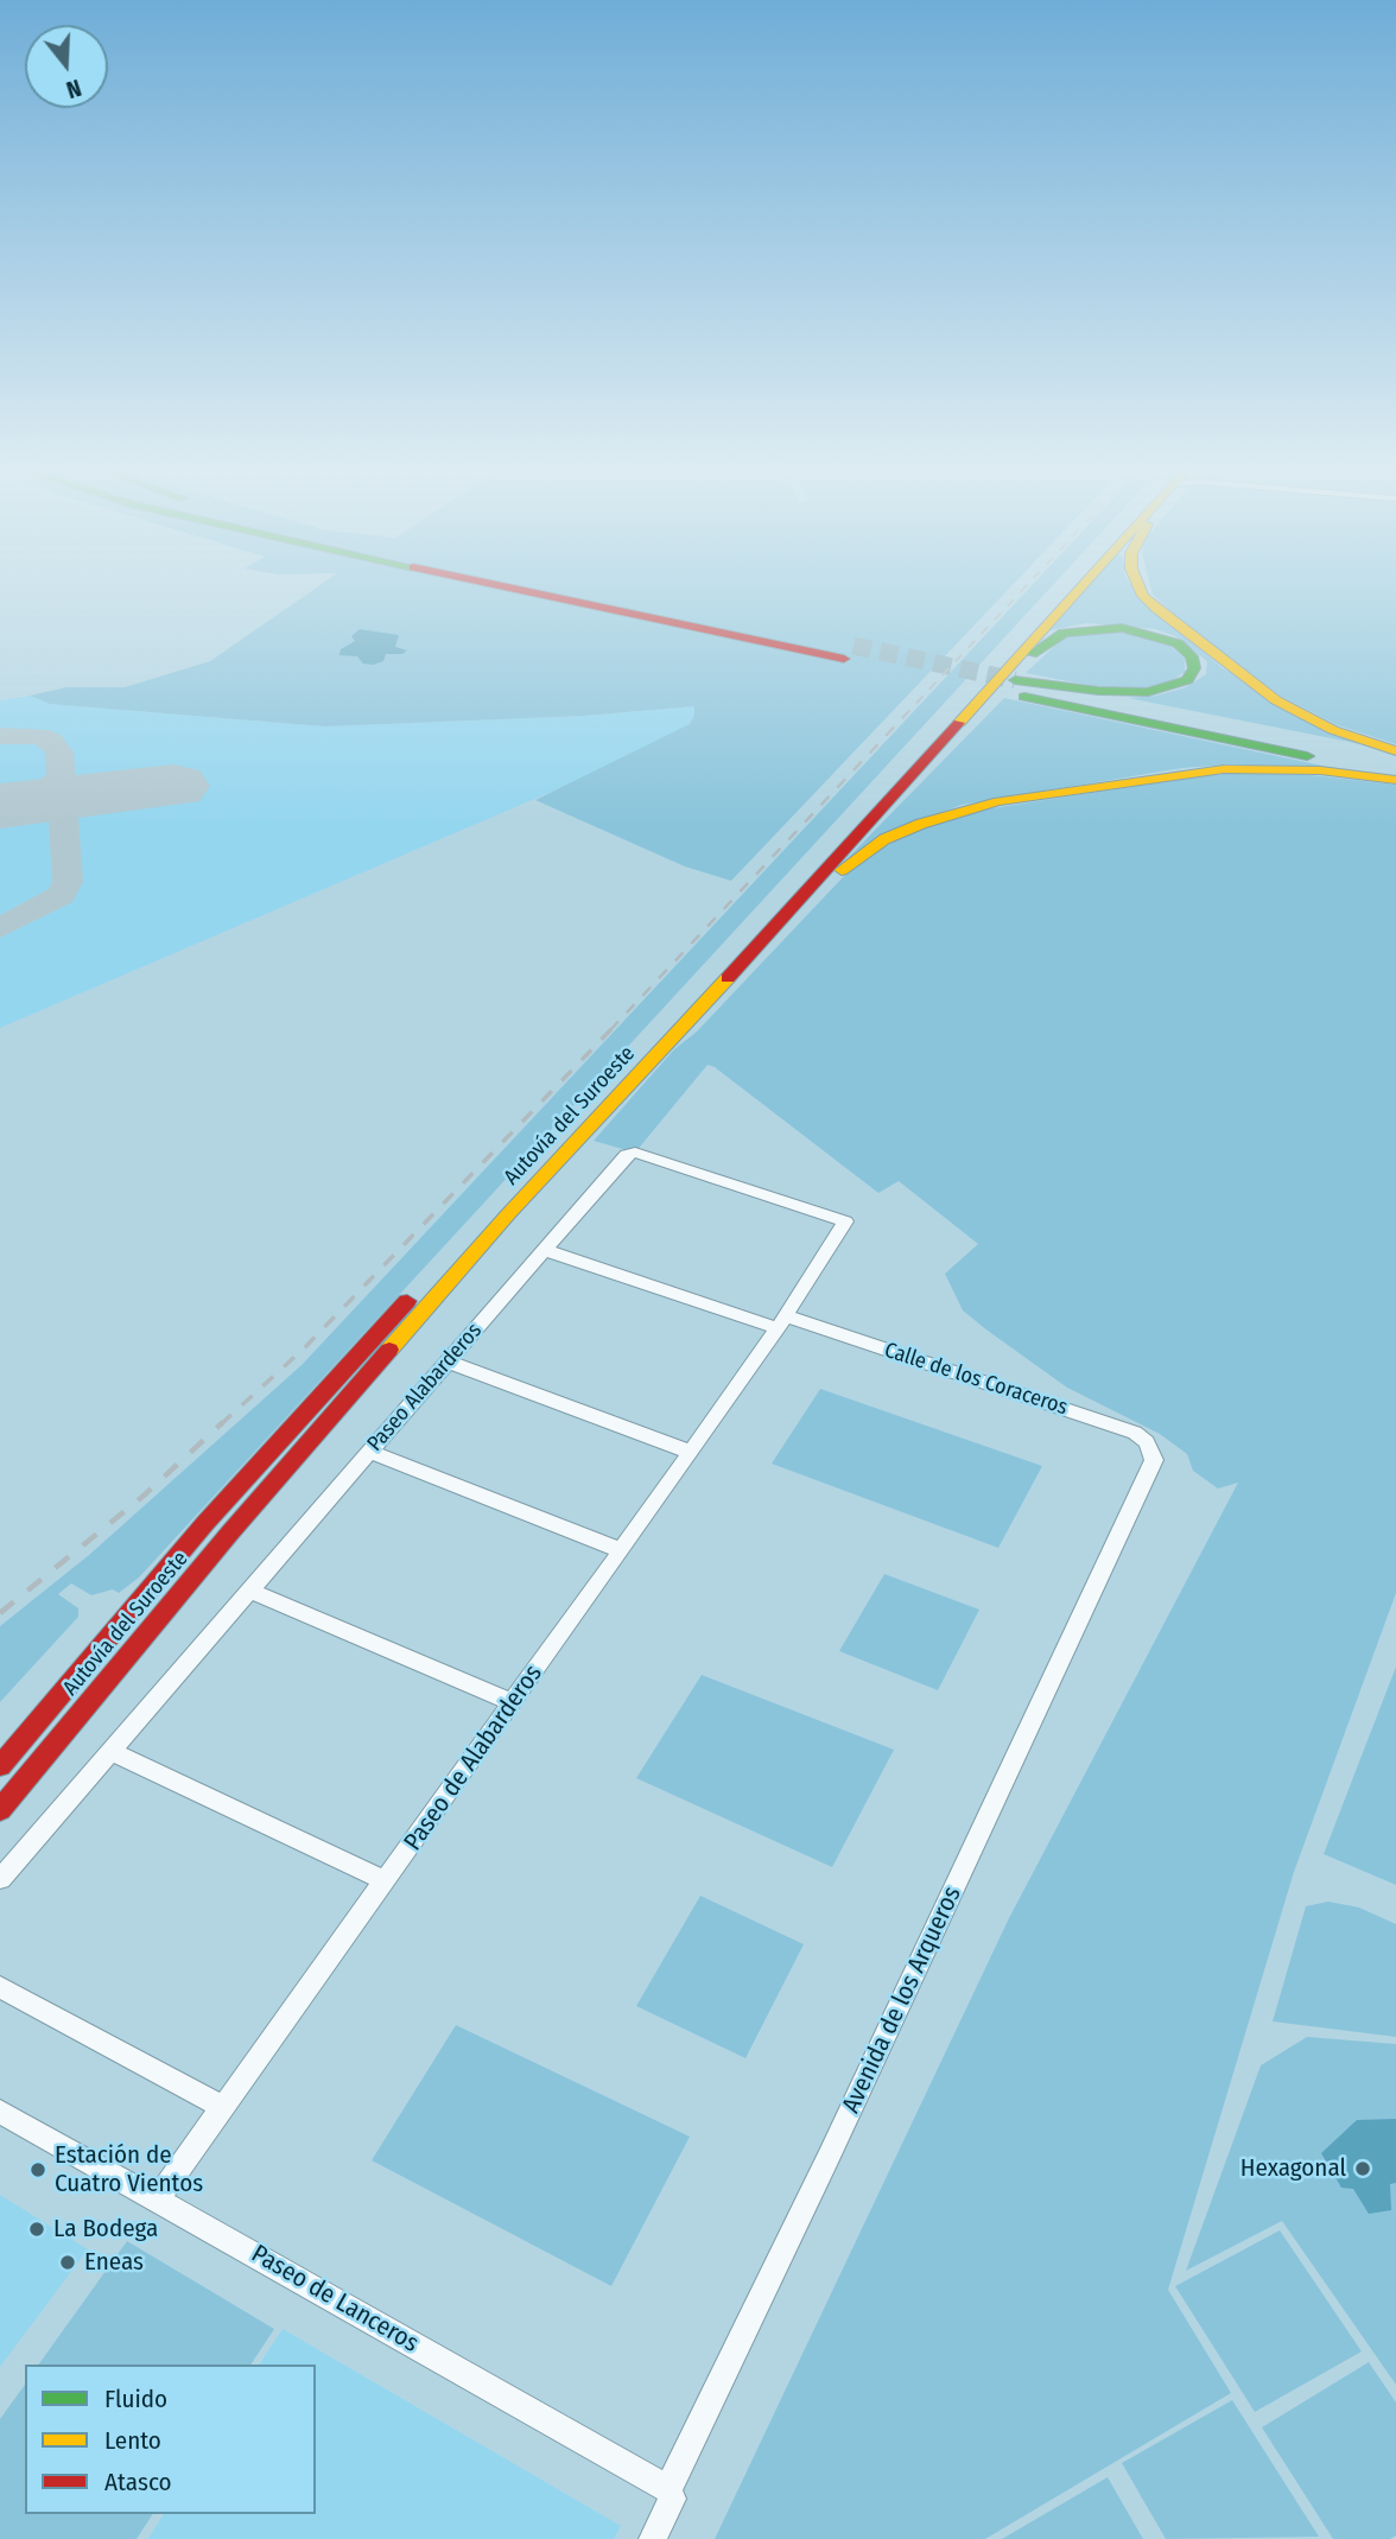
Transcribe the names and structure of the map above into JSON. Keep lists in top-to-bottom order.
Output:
{
  "streets": {
    "highway": ["Autovía del Suroeste"],
    "street": [
      "Calle de los Coraceros",
      "Paseo Alabarderos",
      "Paseo de Alabarderos",
      "Avenida de los Arqueros",
      "Paseo de Lanceros"
    ]
  },
  "crossings": [
    ["Calle de los Coraceros", "Paseo Alabarderos"],
    ["Calle de los Coraceros", "Paseo de Alabarderos"],
    ["Calle de los Coraceros", "Avenida de los Arqueros"],
    ["Paseo Alabarderos", "Paseo de Alabarderos"],
    ["Paseo de Alabarderos", "Paseo de Lanceros"],
    ["Avenida de los Arqueros", "Paseo de Lanceros"]
  ],
  "places": [
    "Hexagonal",
    "Estación de Cuatro Vientos",
    "La Bodega",
    "Eneas"
  ],
  "legend": ["Fluido", "Lento", "Atasco"],
  "north": "bottom"
}
